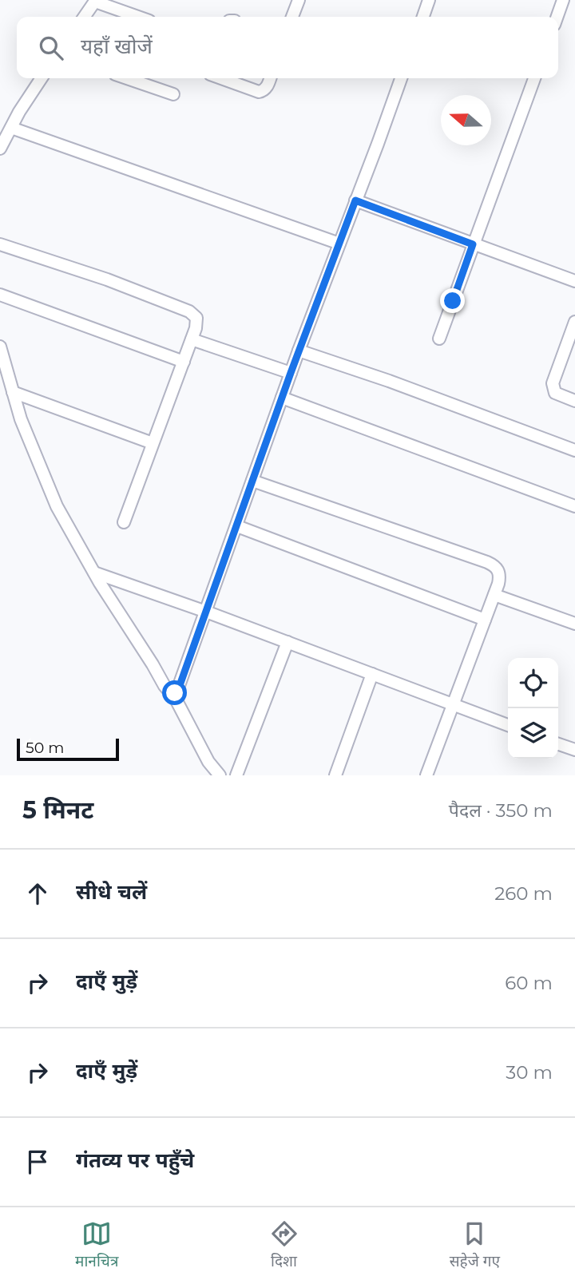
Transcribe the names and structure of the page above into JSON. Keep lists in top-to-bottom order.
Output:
{
  "scale_bar": "50 m",
  "north": "left",
  "page": {
    "search": "यहाँ खोजें",
    "scale": "50 m",
    "heading": ["5 मिनट", "पैदल · 350 m"],
    "list": [
      ["सीधे चलें", "260 m"],
      ["दाएँ मुड़ें", "60 m"],
      ["दाएँ मुड़ें", "30 m"],
      "गंतव्य पर पहुँचे"
    ],
    "nav": ["मानचित्र", "दिशा", "सहेजे गए"]
  }
}
